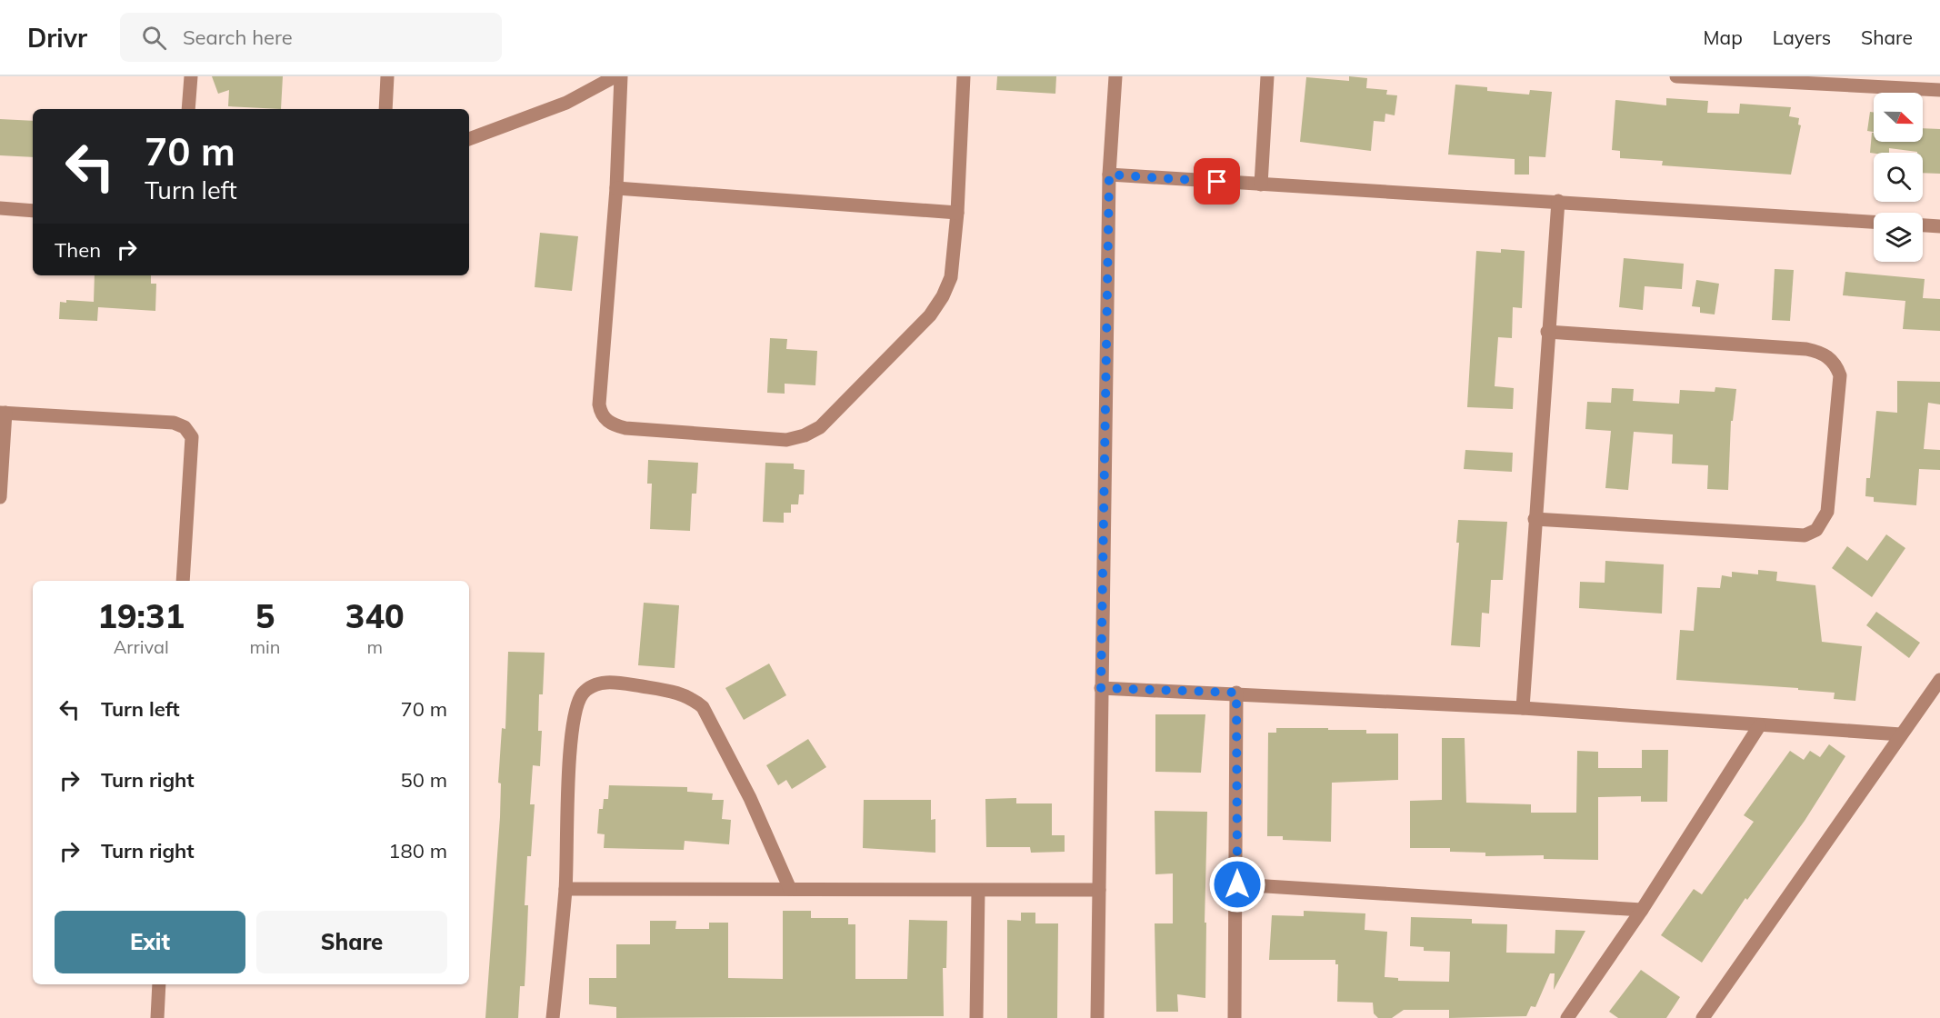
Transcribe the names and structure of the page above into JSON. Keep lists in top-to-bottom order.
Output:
{
  "north": "right",
  "page": {
    "header": "Drivr",
    "search": "Search here",
    "nav": ["Map", "Layers", "Share"],
    "turn": ["70 m", "Turn left"],
    "then": "Then",
    "eta": [
      "19:31",
      "Arrival",
      "5",
      "min",
      "340",
      "m"
    ],
    "list": [
      {
        "name": "Turn left",
        "value": "70 m"
      },
      {
        "name": "Turn right",
        "value": "50 m"
      },
      {
        "name": "Turn right",
        "value": "180 m"
      }
    ],
    "buttons": ["Exit", "Share"]
  }
}
